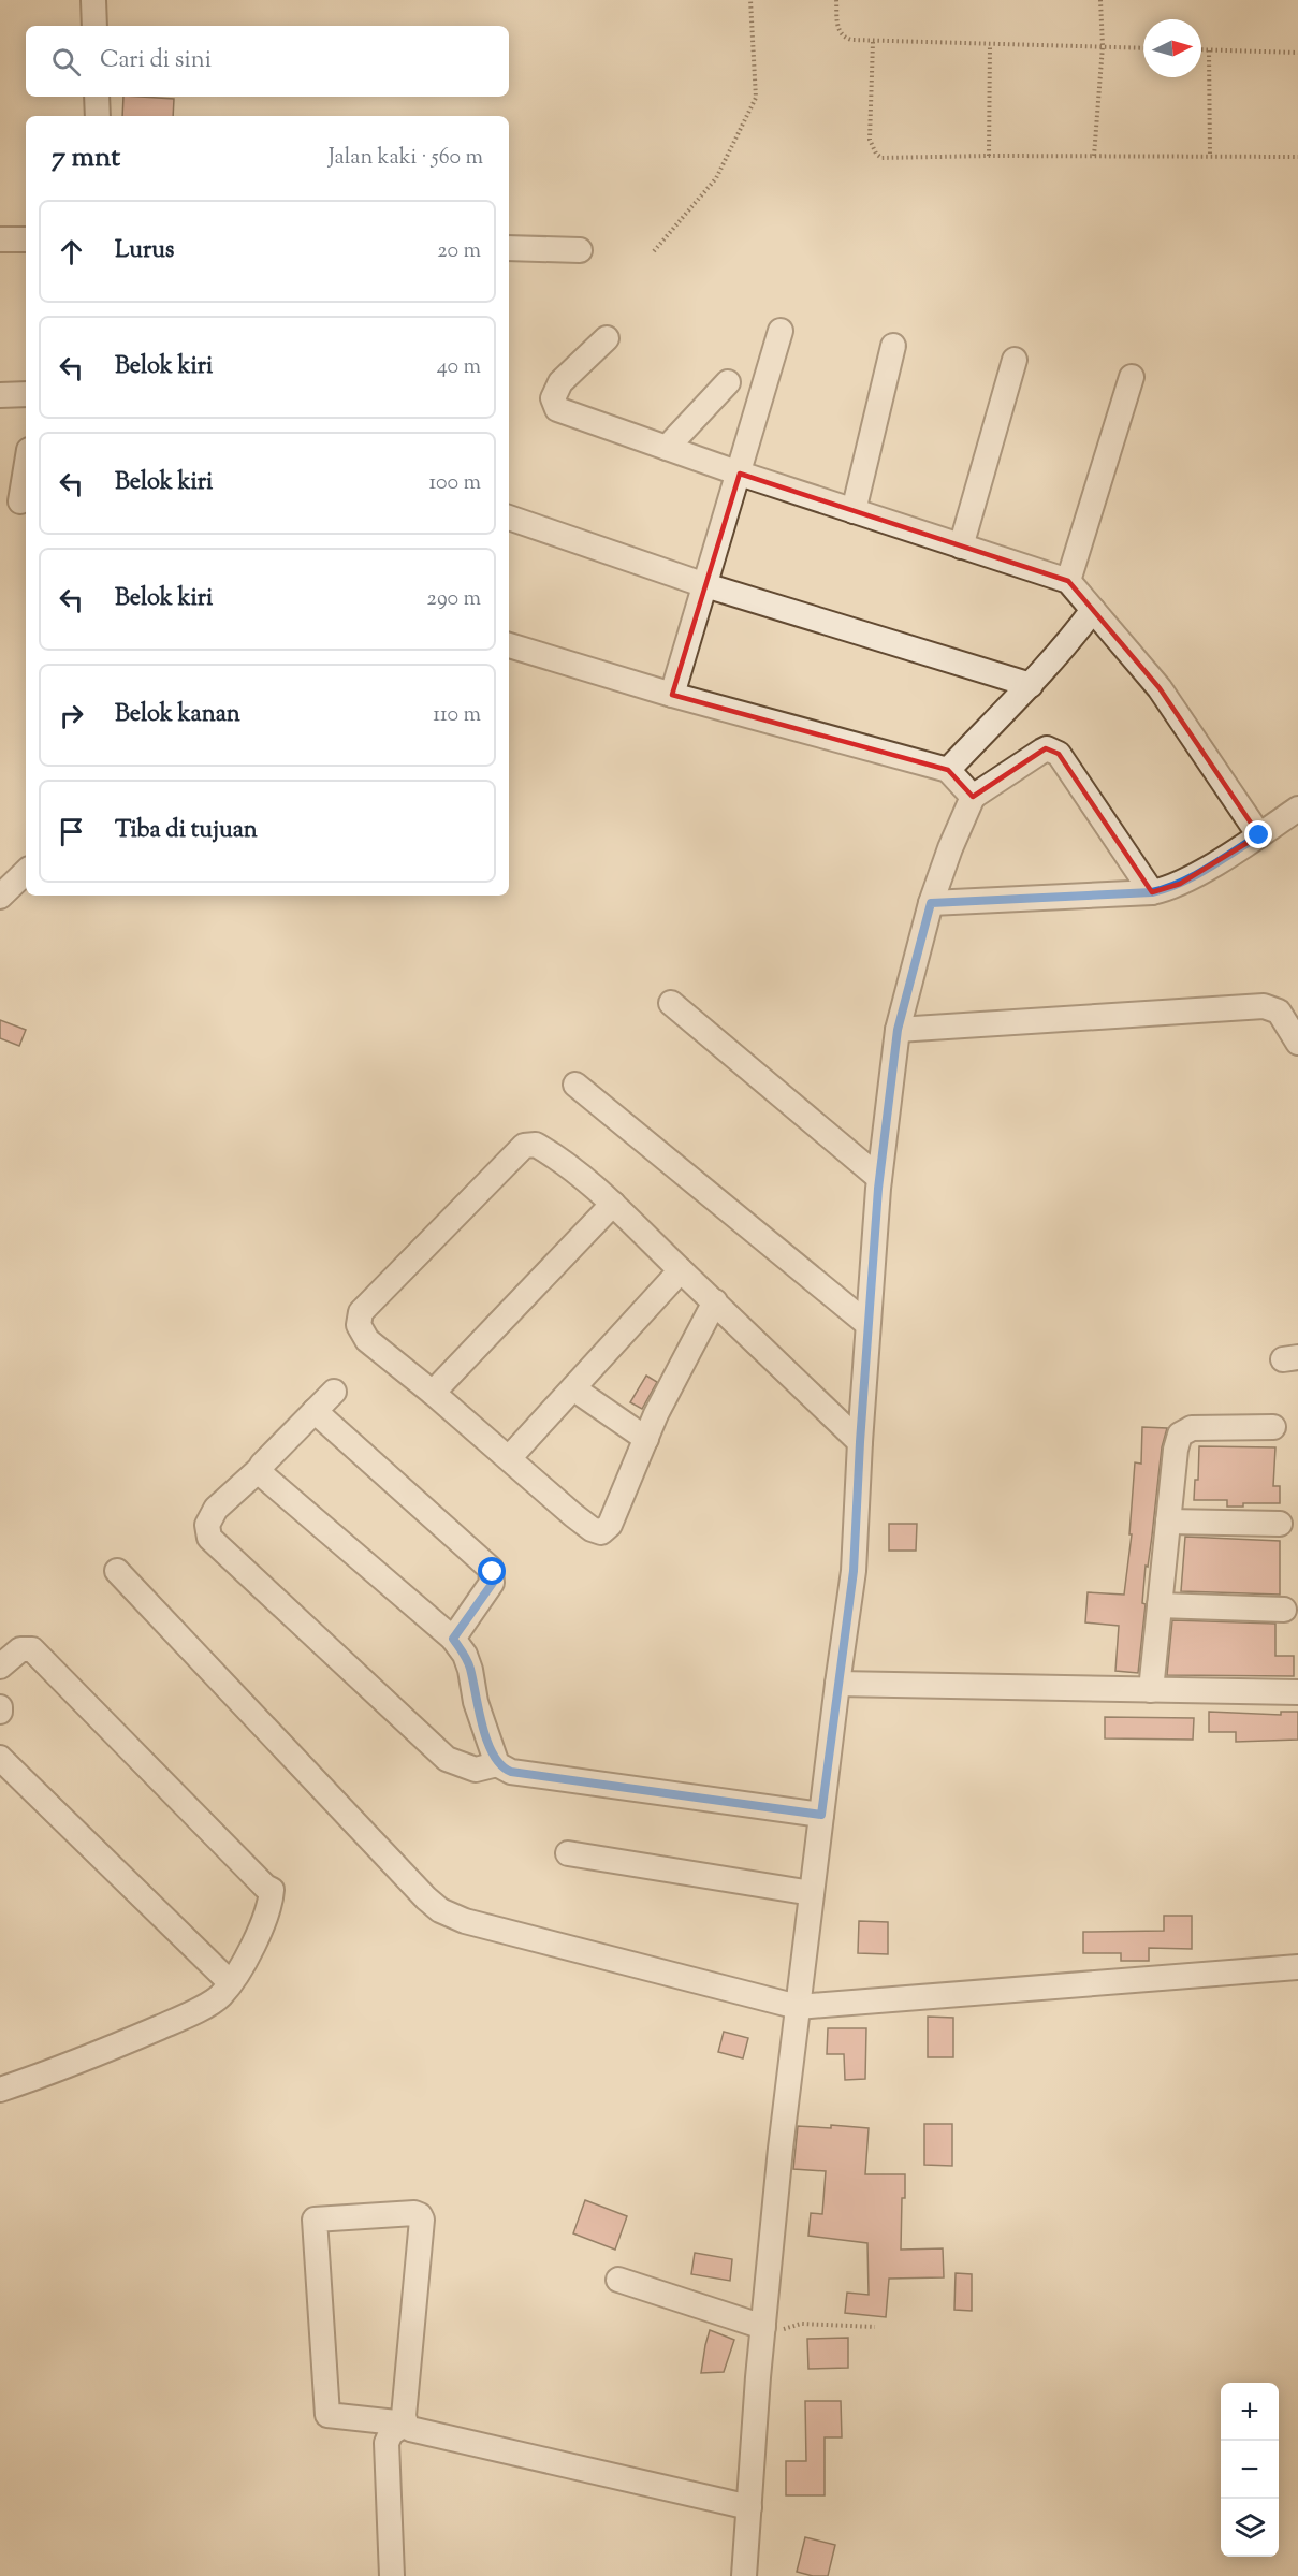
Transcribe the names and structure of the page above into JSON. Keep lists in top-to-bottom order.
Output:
{
  "north": "right",
  "page": {
    "search": "Cari di sini",
    "heading": ["7 mnt", "Jalan kaki · 560 m"],
    "list": [
      ["Lurus", "20 m"],
      ["Belok kiri", "40 m"],
      ["Belok kiri", "100 m"],
      ["Belok kiri", "290 m"],
      ["Belok kanan", "110 m"],
      "Tiba di tujuan"
    ],
    "map_buttons": ["+", "−"]
  }
}
